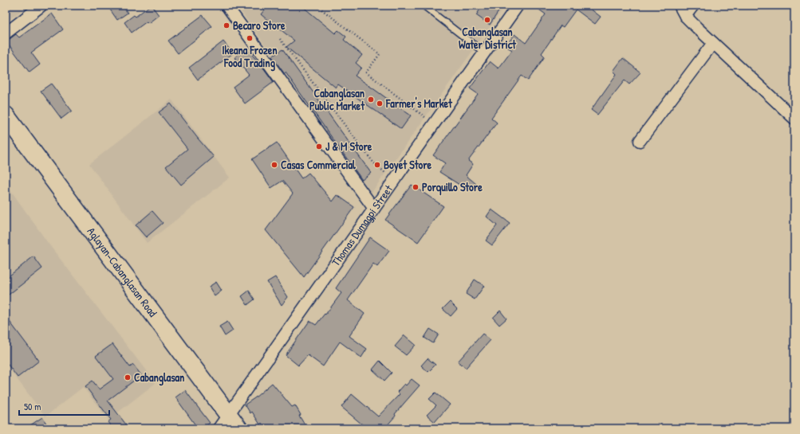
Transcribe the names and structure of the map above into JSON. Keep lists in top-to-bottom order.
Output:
{
  "streets": {
    "main road": ["Aglayan-Cabanglasan Road"],
    "street": ["Thomas Dumagpi Street"]
  },
  "crossings": [
    ["Thomas Dumagpi Street", "Aglayan-Cabanglasan Road"]
  ],
  "places": [
    "Cabanglasan Water District",
    "Becaro Store",
    "Ikeana Frozen Food Trading",
    "Cabanglasan Public Market",
    "Farmer's Market",
    "J & M Store",
    "Casas Commercial",
    "Boyet Store",
    "Porquillo Store",
    "Cabanglasan"
  ],
  "scale_bar": "50 m"
}
